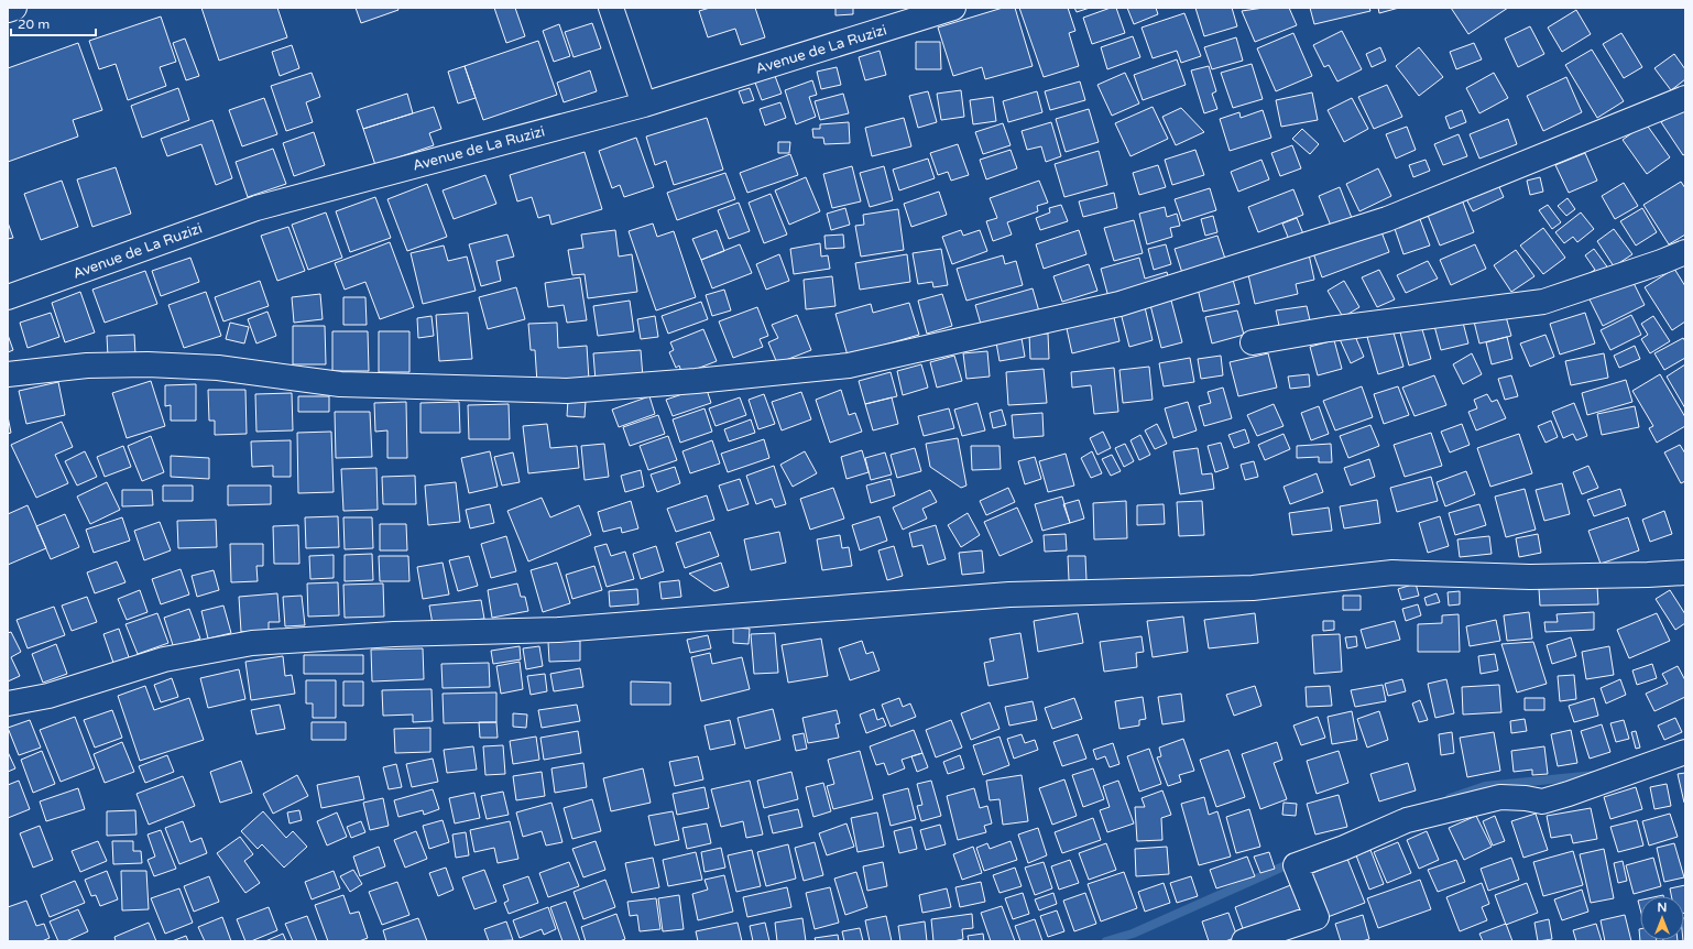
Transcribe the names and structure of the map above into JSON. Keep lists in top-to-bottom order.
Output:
{
  "streets": {
    "street": ["Avenue de La Ruzizi"]
  },
  "scale_bar": "20 m",
  "north": "top"
}
